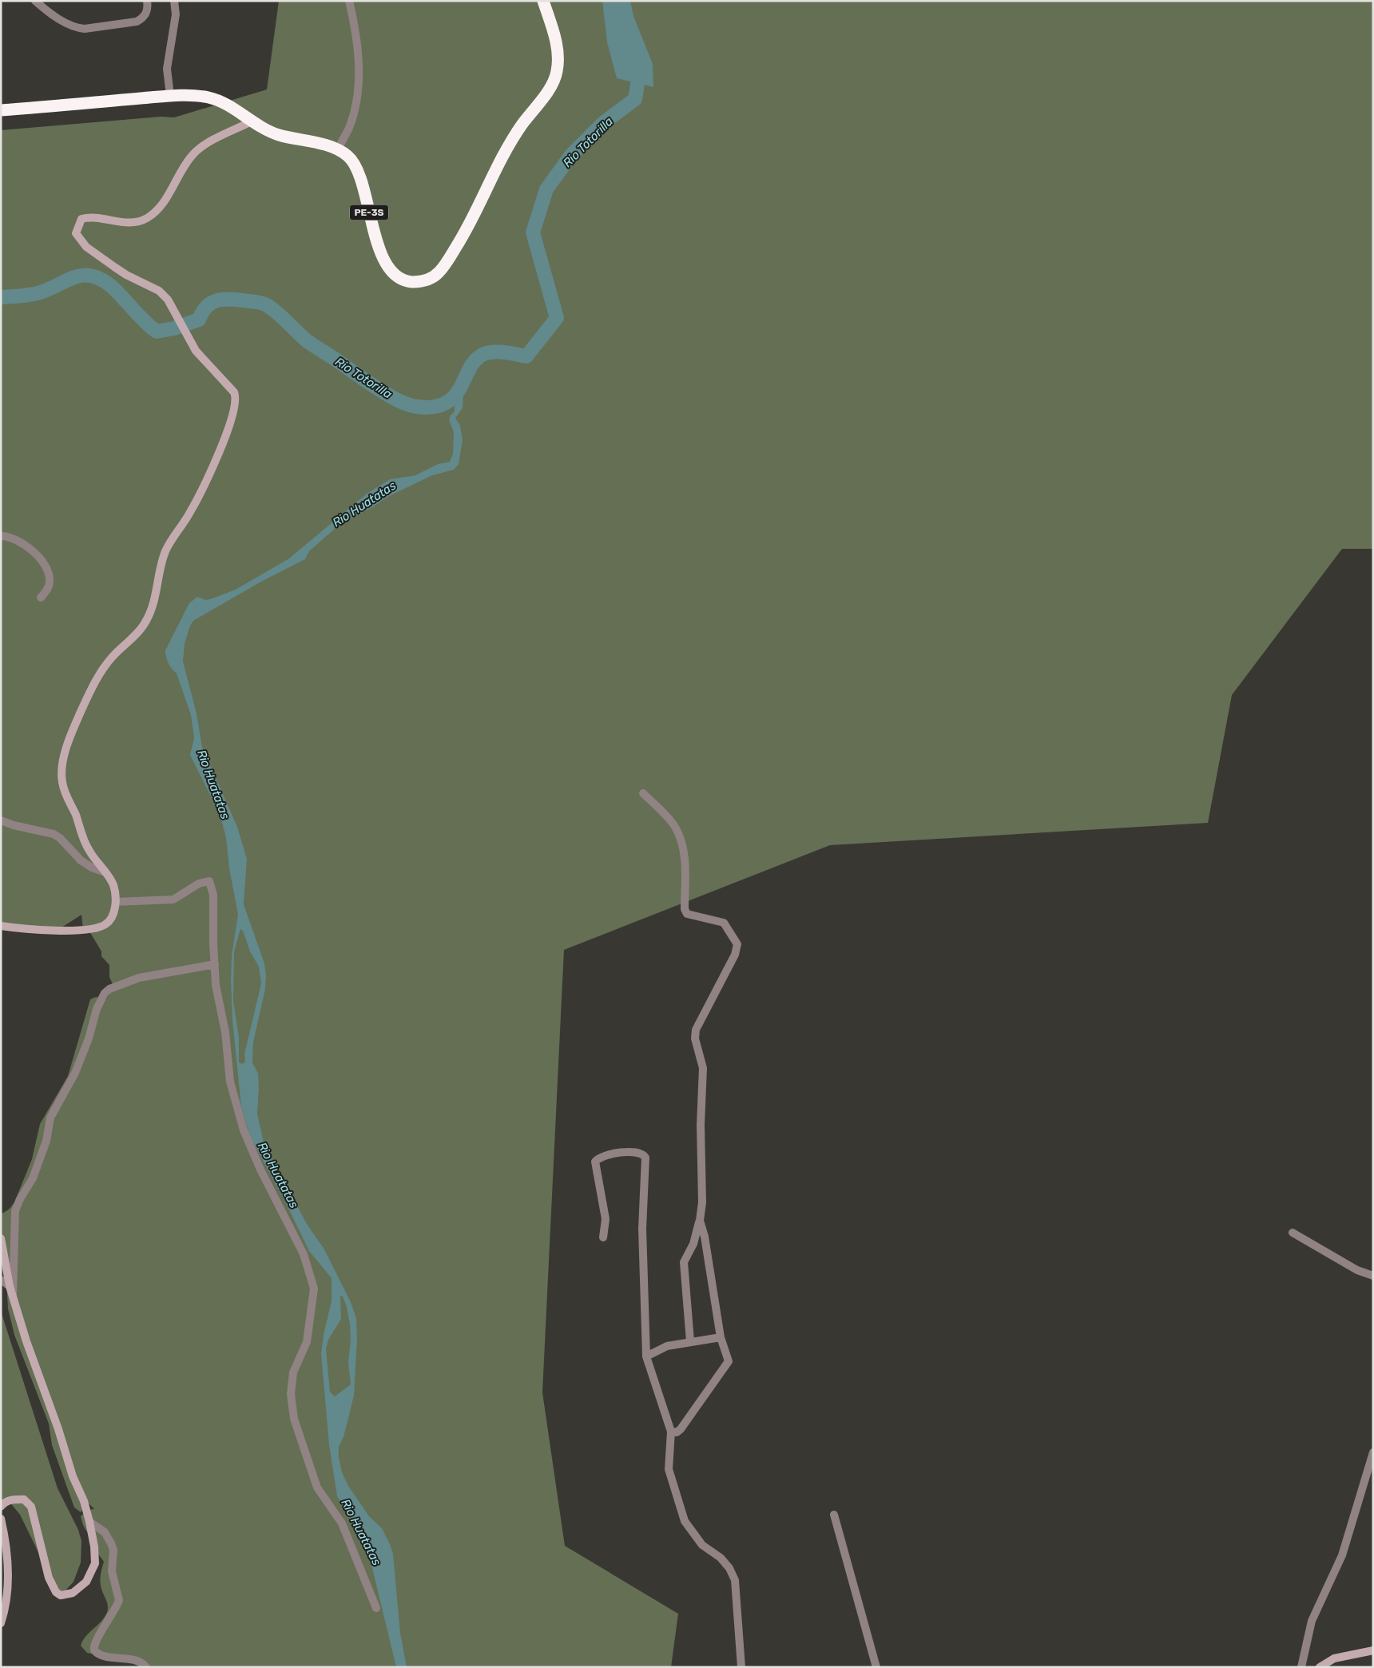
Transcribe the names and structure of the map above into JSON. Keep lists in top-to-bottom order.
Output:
{
  "streets": {
    "highway": ["PE-3S"]
  },
  "water": ["Rio Totorilla", "Rio Huatatas"]
}
